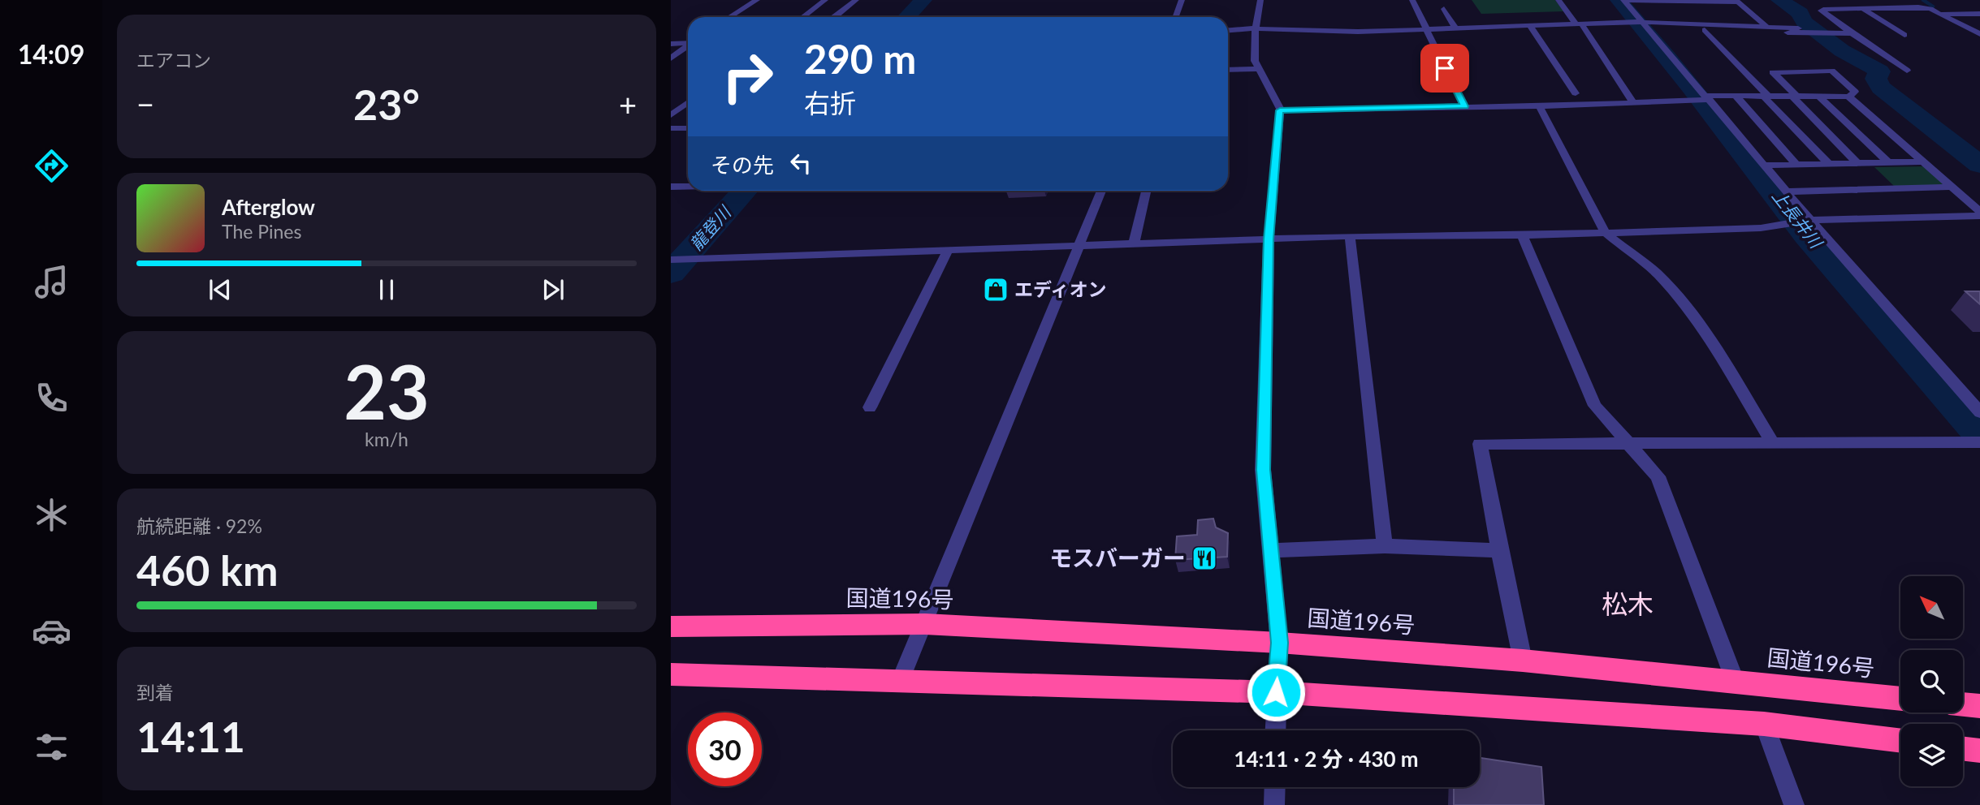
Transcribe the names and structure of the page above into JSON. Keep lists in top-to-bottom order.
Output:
{
  "streets": {
    "highway": ["国道196号"]
  },
  "districts": ["松木"],
  "water": ["上長井川", "龍登川"],
  "places": {
    "shop": ["エディオン"],
    "restaurant": ["モスバーガー"]
  },
  "north": "top left",
  "page": {
    "tabs": "14:09",
    "tile": [
      "エアコン",
      ["23", "km/h"],
      ["航続距離 · 92%", "460 km"],
      ["到着", "14:11"]
    ],
    "turn": ["290 m", "右折"],
    "heat": ["−", "23°", "+"],
    "then": "その先",
    "song": ["Afterglow", "The Pines"],
    "limit": "30",
    "trip": "14:11 · 2 分 · 430 m"
  }
}
